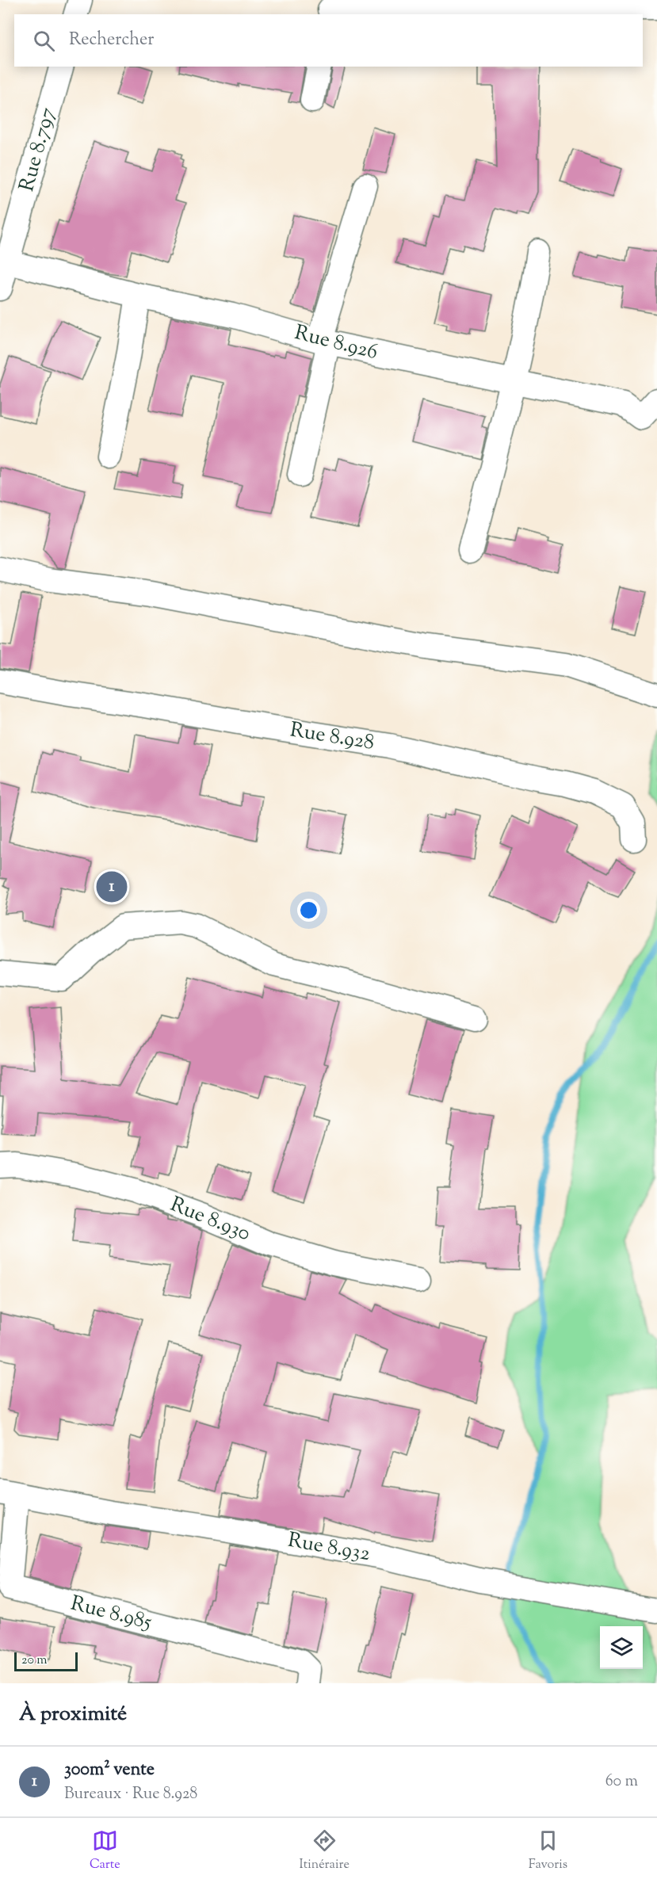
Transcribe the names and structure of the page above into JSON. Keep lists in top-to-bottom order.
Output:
{
  "streets": {
    "street": [
      "Rue 8.797",
      "Rue 8.926",
      "Rue 8.928",
      "Rue 8.930",
      "Rue 8.932",
      "Rue 8.985"
    ]
  },
  "crossings": [
    ["Rue 8.797", "Rue 8.926"],
    ["Rue 8.932", "Rue 8.985"]
  ],
  "scale_bar": "20 m",
  "page": {
    "search": "Rechercher",
    "pins": "1",
    "scale": "20 m",
    "heading": "À proximité",
    "list": [
      {
        "mark": "1",
        "name": "300m² vente",
        "note": "Bureaux · Rue 8.928",
        "value": "60 m"
      }
    ],
    "nav": ["Carte", "Itinéraire", "Favoris"]
  }
}
